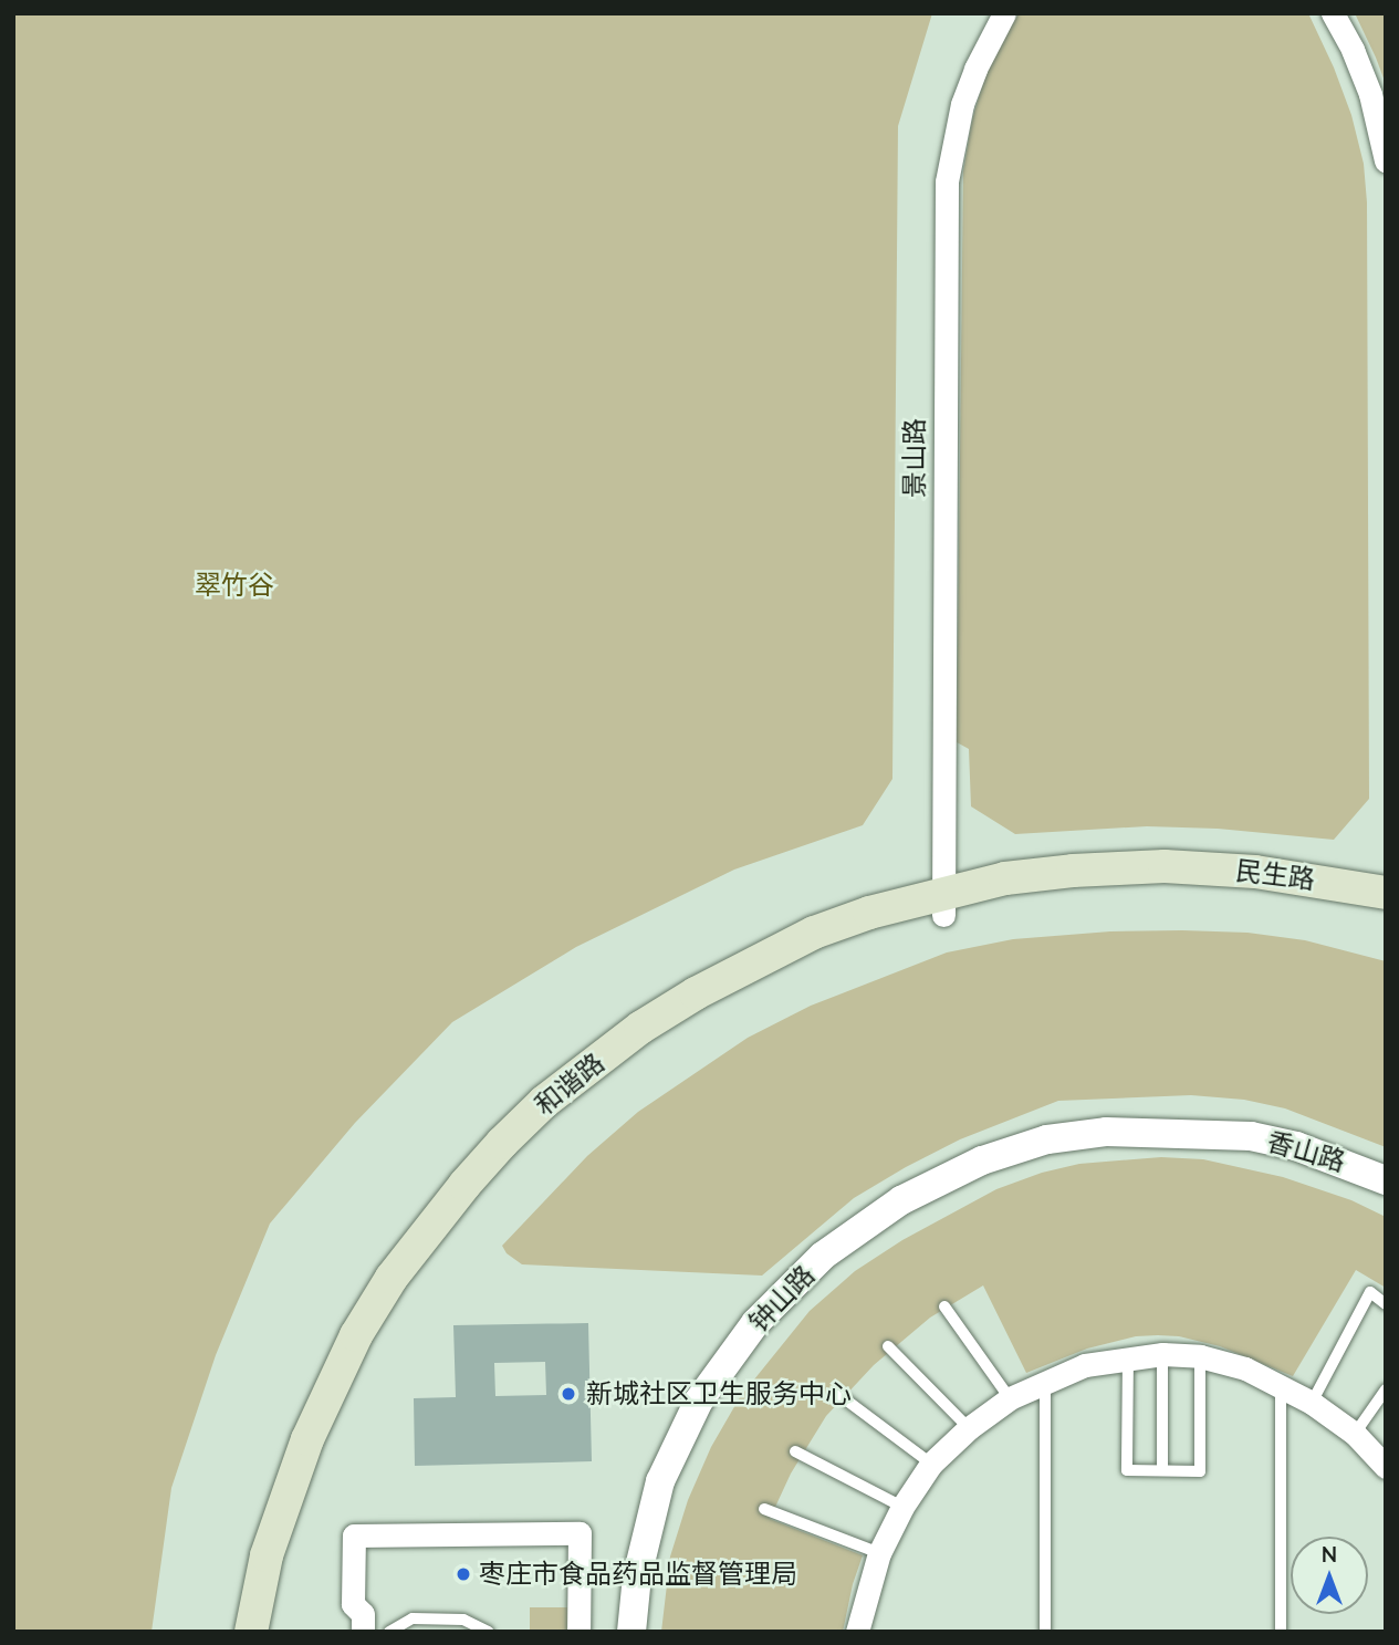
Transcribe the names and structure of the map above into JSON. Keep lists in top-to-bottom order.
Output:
{
  "streets": {
    "main road": ["民生路", "和谐路"],
    "street": ["景山路", "香山路", "钟山路"]
  },
  "crossings": [
    ["景山路", "和谐路"],
    ["民生路", "和谐路"],
    ["香山路", "钟山路"]
  ],
  "parks": ["翠竹谷"],
  "places": ["新城社区卫生服务中心", "枣庄市食品药品监督管理局"],
  "north": "top"
}
